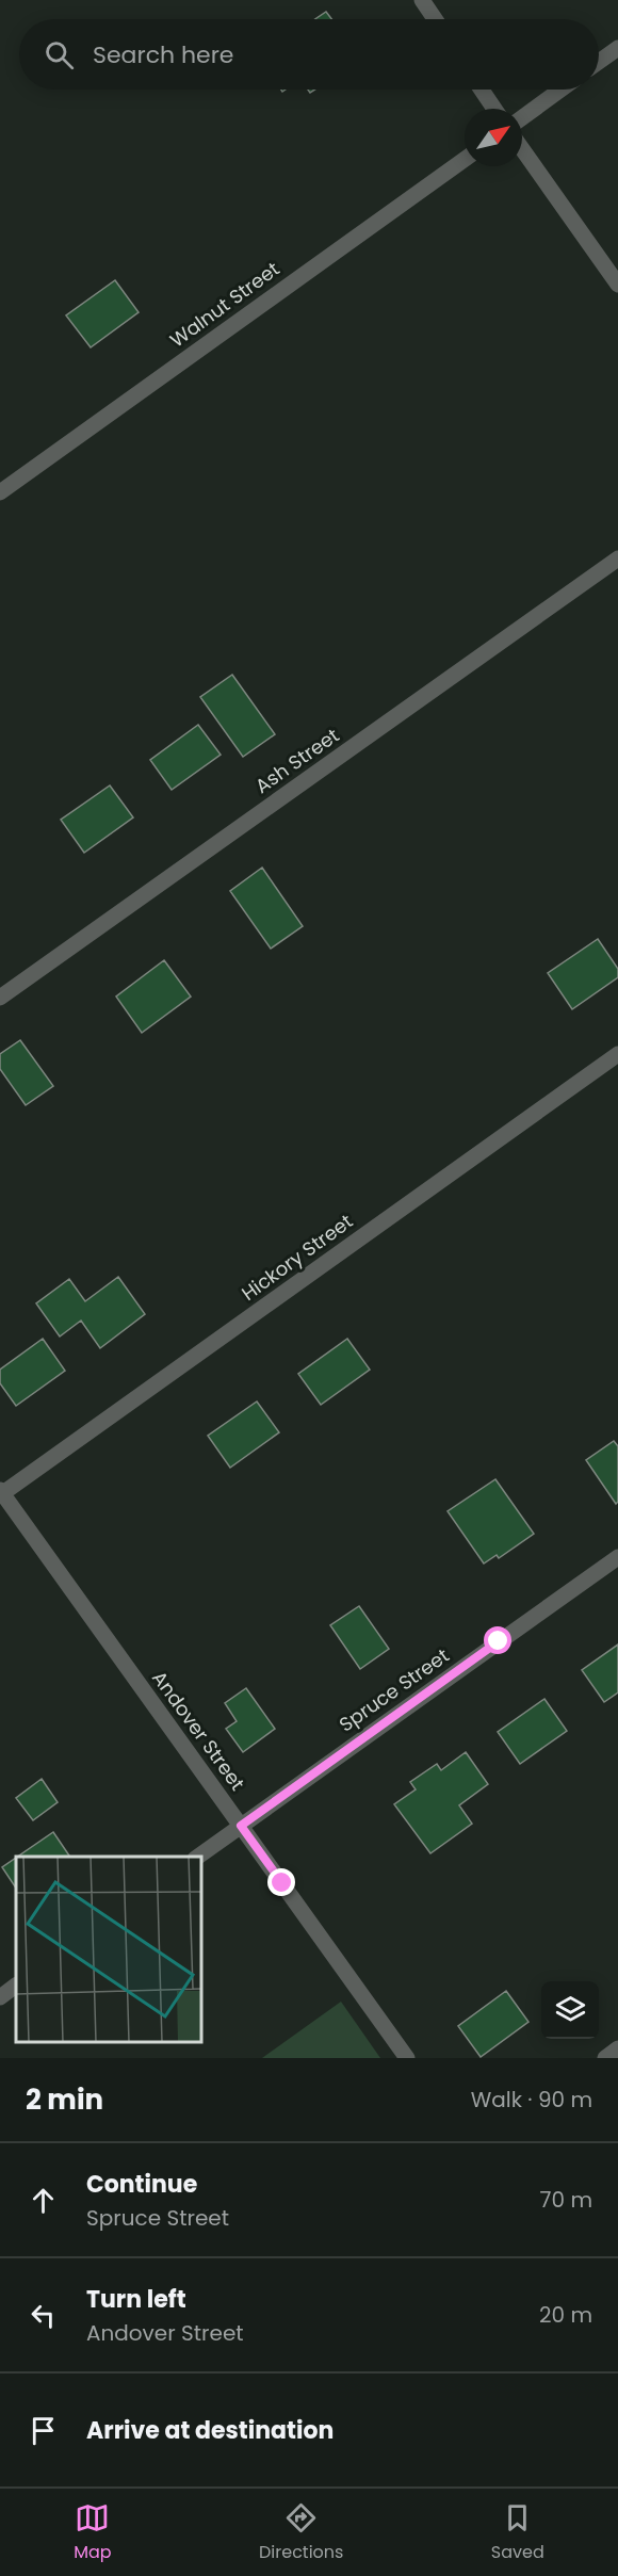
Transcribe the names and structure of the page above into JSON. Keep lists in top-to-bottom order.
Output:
{
  "streets": {
    "street": [
      "Walnut Street",
      "Ash Street",
      "Hickory Street",
      "Spruce Street",
      "Andover Street"
    ]
  },
  "crossings": [
    ["Hickory Street", "Andover Street"],
    ["Spruce Street", "Andover Street"]
  ],
  "north": "top right",
  "page": {
    "search": "Search here",
    "heading": ["2 min", "Walk · 90 m"],
    "list": [
      ["Continue", "Spruce Street", "70 m"],
      ["Turn left", "Andover Street", "20 m"],
      "Arrive at destination"
    ],
    "nav": ["Map", "Directions", "Saved"]
  }
}
